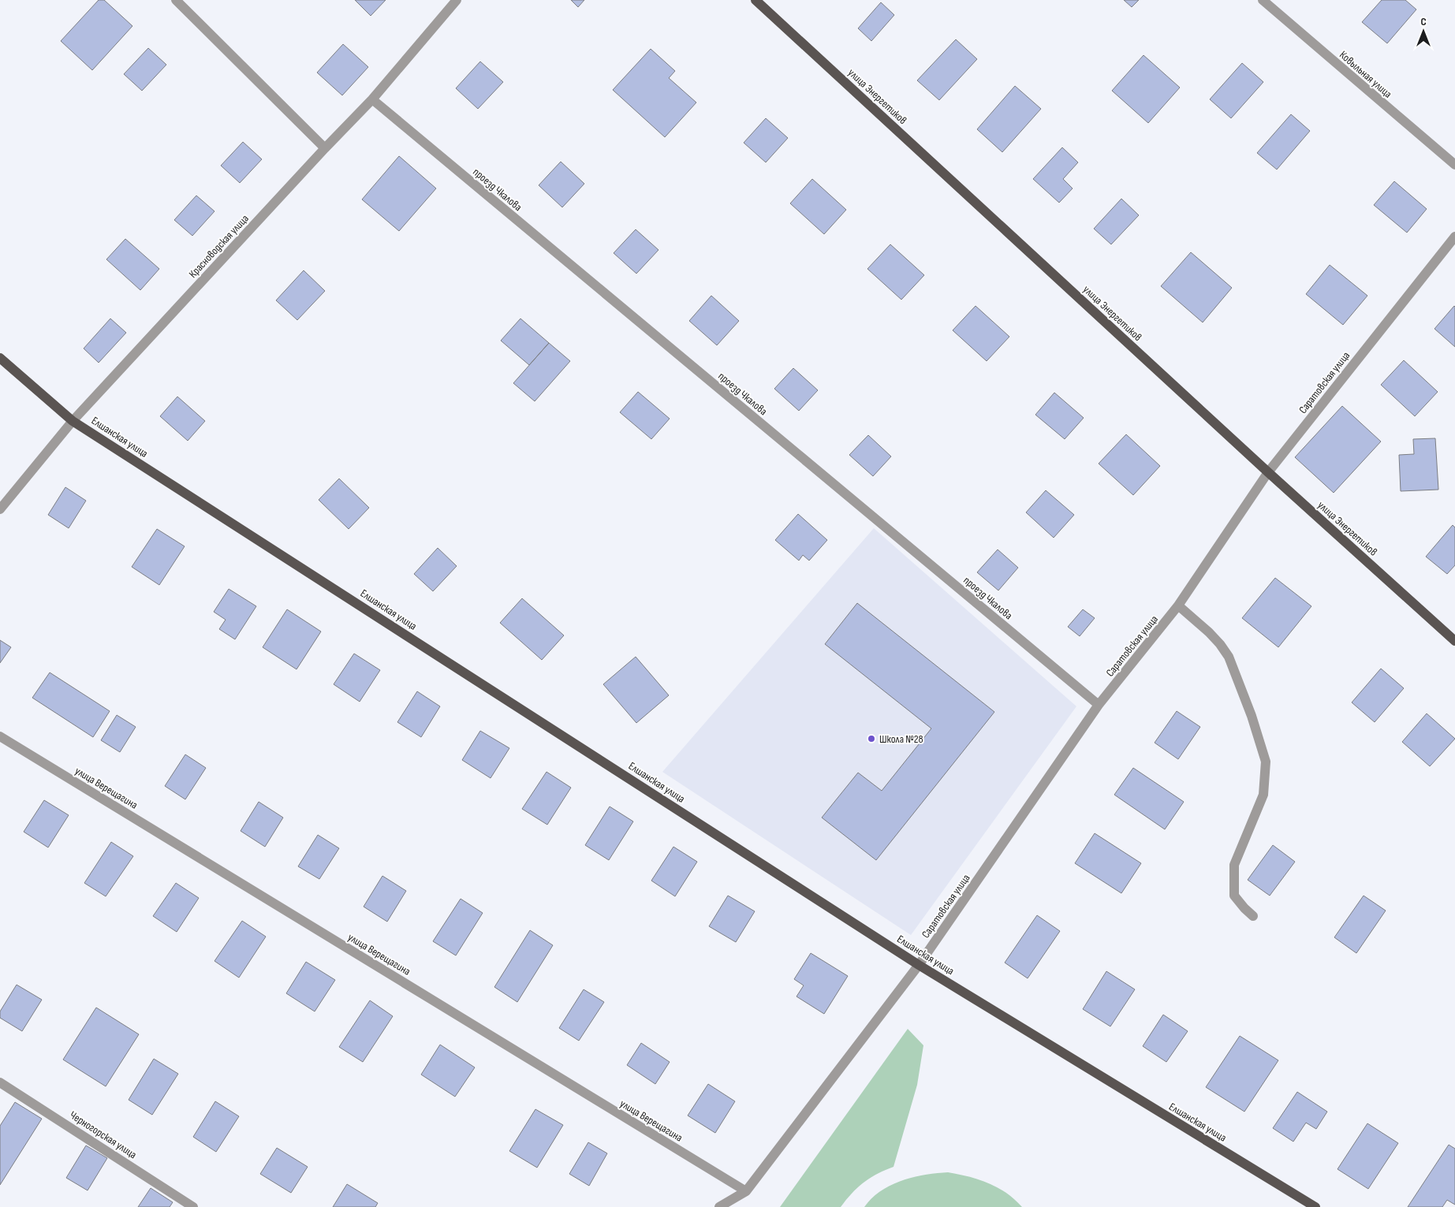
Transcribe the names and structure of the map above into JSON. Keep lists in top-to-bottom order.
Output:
{
  "streets": {
    "main road": ["улица Энергетиков", "Елшанская улица"],
    "street": [
      "Ковыльная улица",
      "проезд Чкалова",
      "Красноводская улица",
      "Саратовская улица",
      "улица Верещагина",
      "Черногорская улица"
    ]
  },
  "crossings": [
    ["улица Энергетиков", "Саратовская улица"],
    ["проезд Чкалова", "Красноводская улица"],
    ["проезд Чкалова", "Саратовская улица"],
    ["Красноводская улица", "Елшанская улица"],
    ["Саратовская улица", "Елшанская улица"],
    ["Саратовская улица", "улица Верещагина"]
  ],
  "places": ["Школа №28"],
  "north": "top"
}
